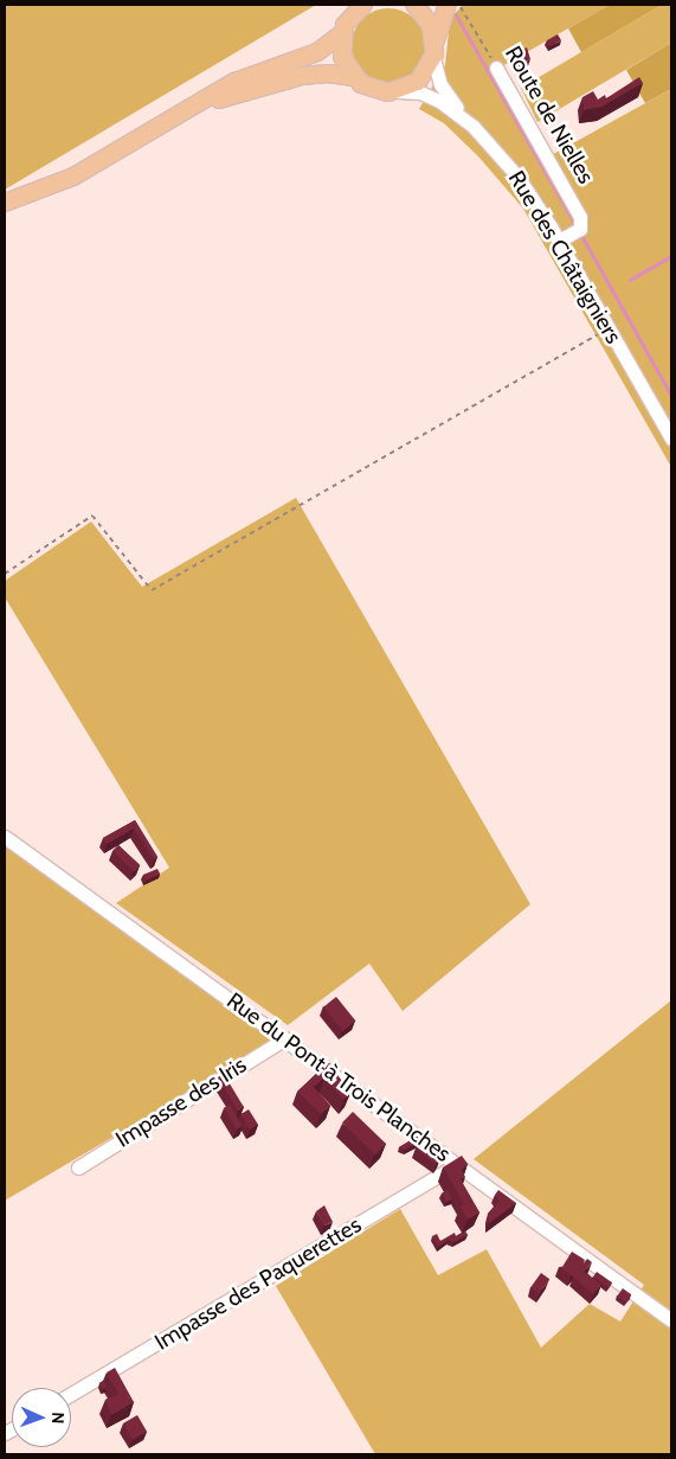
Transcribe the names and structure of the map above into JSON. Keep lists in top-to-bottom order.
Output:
{
  "streets": {
    "street": [
      "Route de Nielles",
      "Rue des Châtaigniers",
      "Rue du Pont à Trois Planches",
      "Impasse des Iris",
      "Impasse des Paquerettes"
    ]
  },
  "crossings": [
    ["Route de Nielles", "Rue des Châtaigniers"],
    ["Rue du Pont à Trois Planches", "Impasse des Iris"],
    ["Rue du Pont à Trois Planches", "Impasse des Paquerettes"]
  ],
  "north": "right"
}
